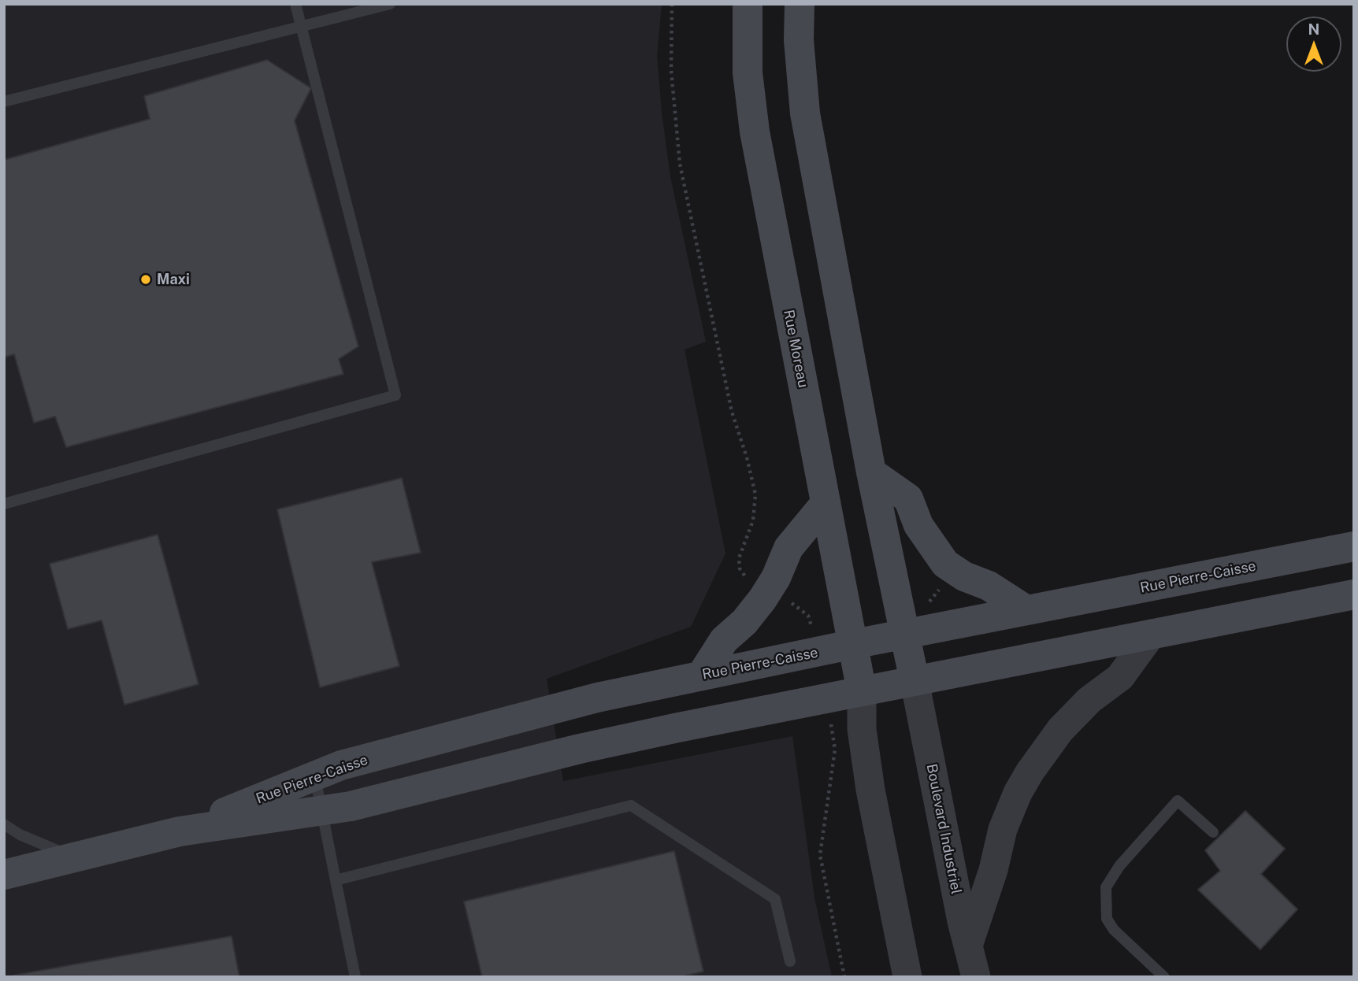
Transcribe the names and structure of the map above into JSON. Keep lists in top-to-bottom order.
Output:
{
  "streets": {
    "main road": ["Rue Moreau", "Rue Pierre-Caisse"],
    "street": ["Boulevard Industriel"]
  },
  "crossings": [
    ["Rue Moreau", "Rue Pierre-Caisse"],
    ["Rue Pierre-Caisse", "Boulevard Industriel"]
  ],
  "places": ["Maxi"],
  "north": "top"
}
